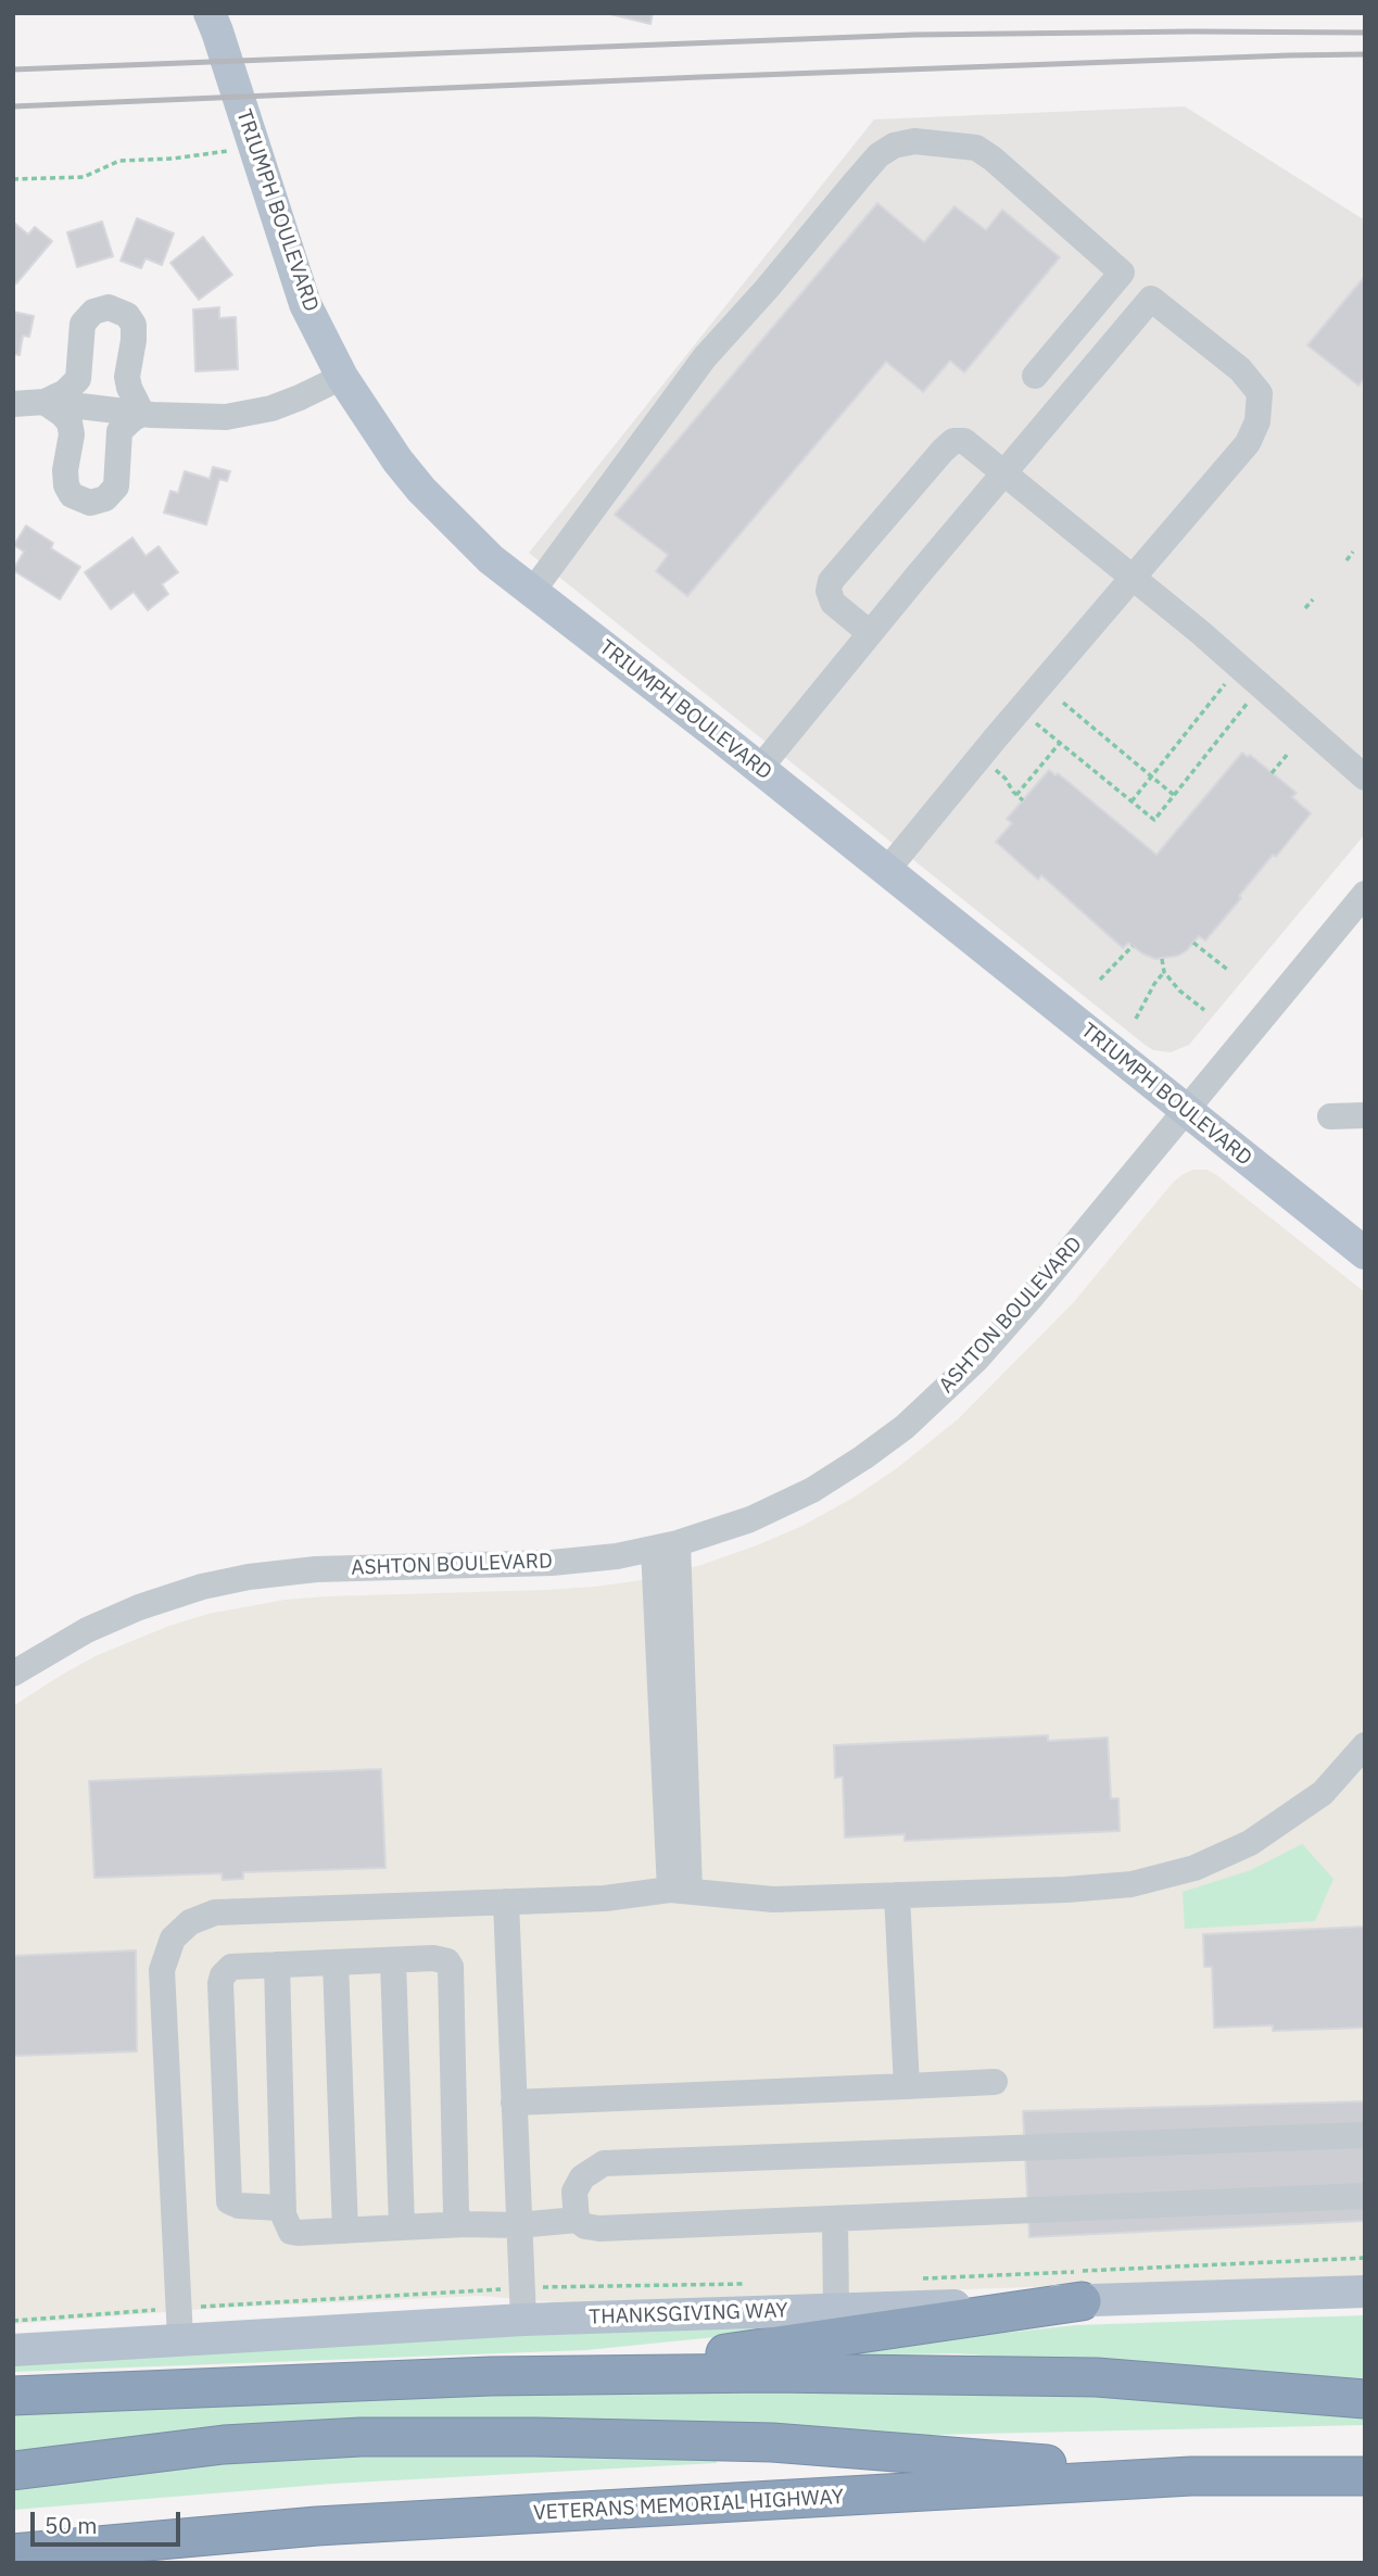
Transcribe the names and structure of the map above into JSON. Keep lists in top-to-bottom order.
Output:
{
  "streets": {
    "highway": ["VETERANS MEMORIAL HIGHWAY"],
    "main road": ["TRIUMPH BOULEVARD", "THANKSGIVING WAY"],
    "street": ["ASHTON BOULEVARD"]
  },
  "crossings": [
    ["TRIUMPH BOULEVARD", "ASHTON BOULEVARD"]
  ],
  "scale_bar": "50 m"
}
